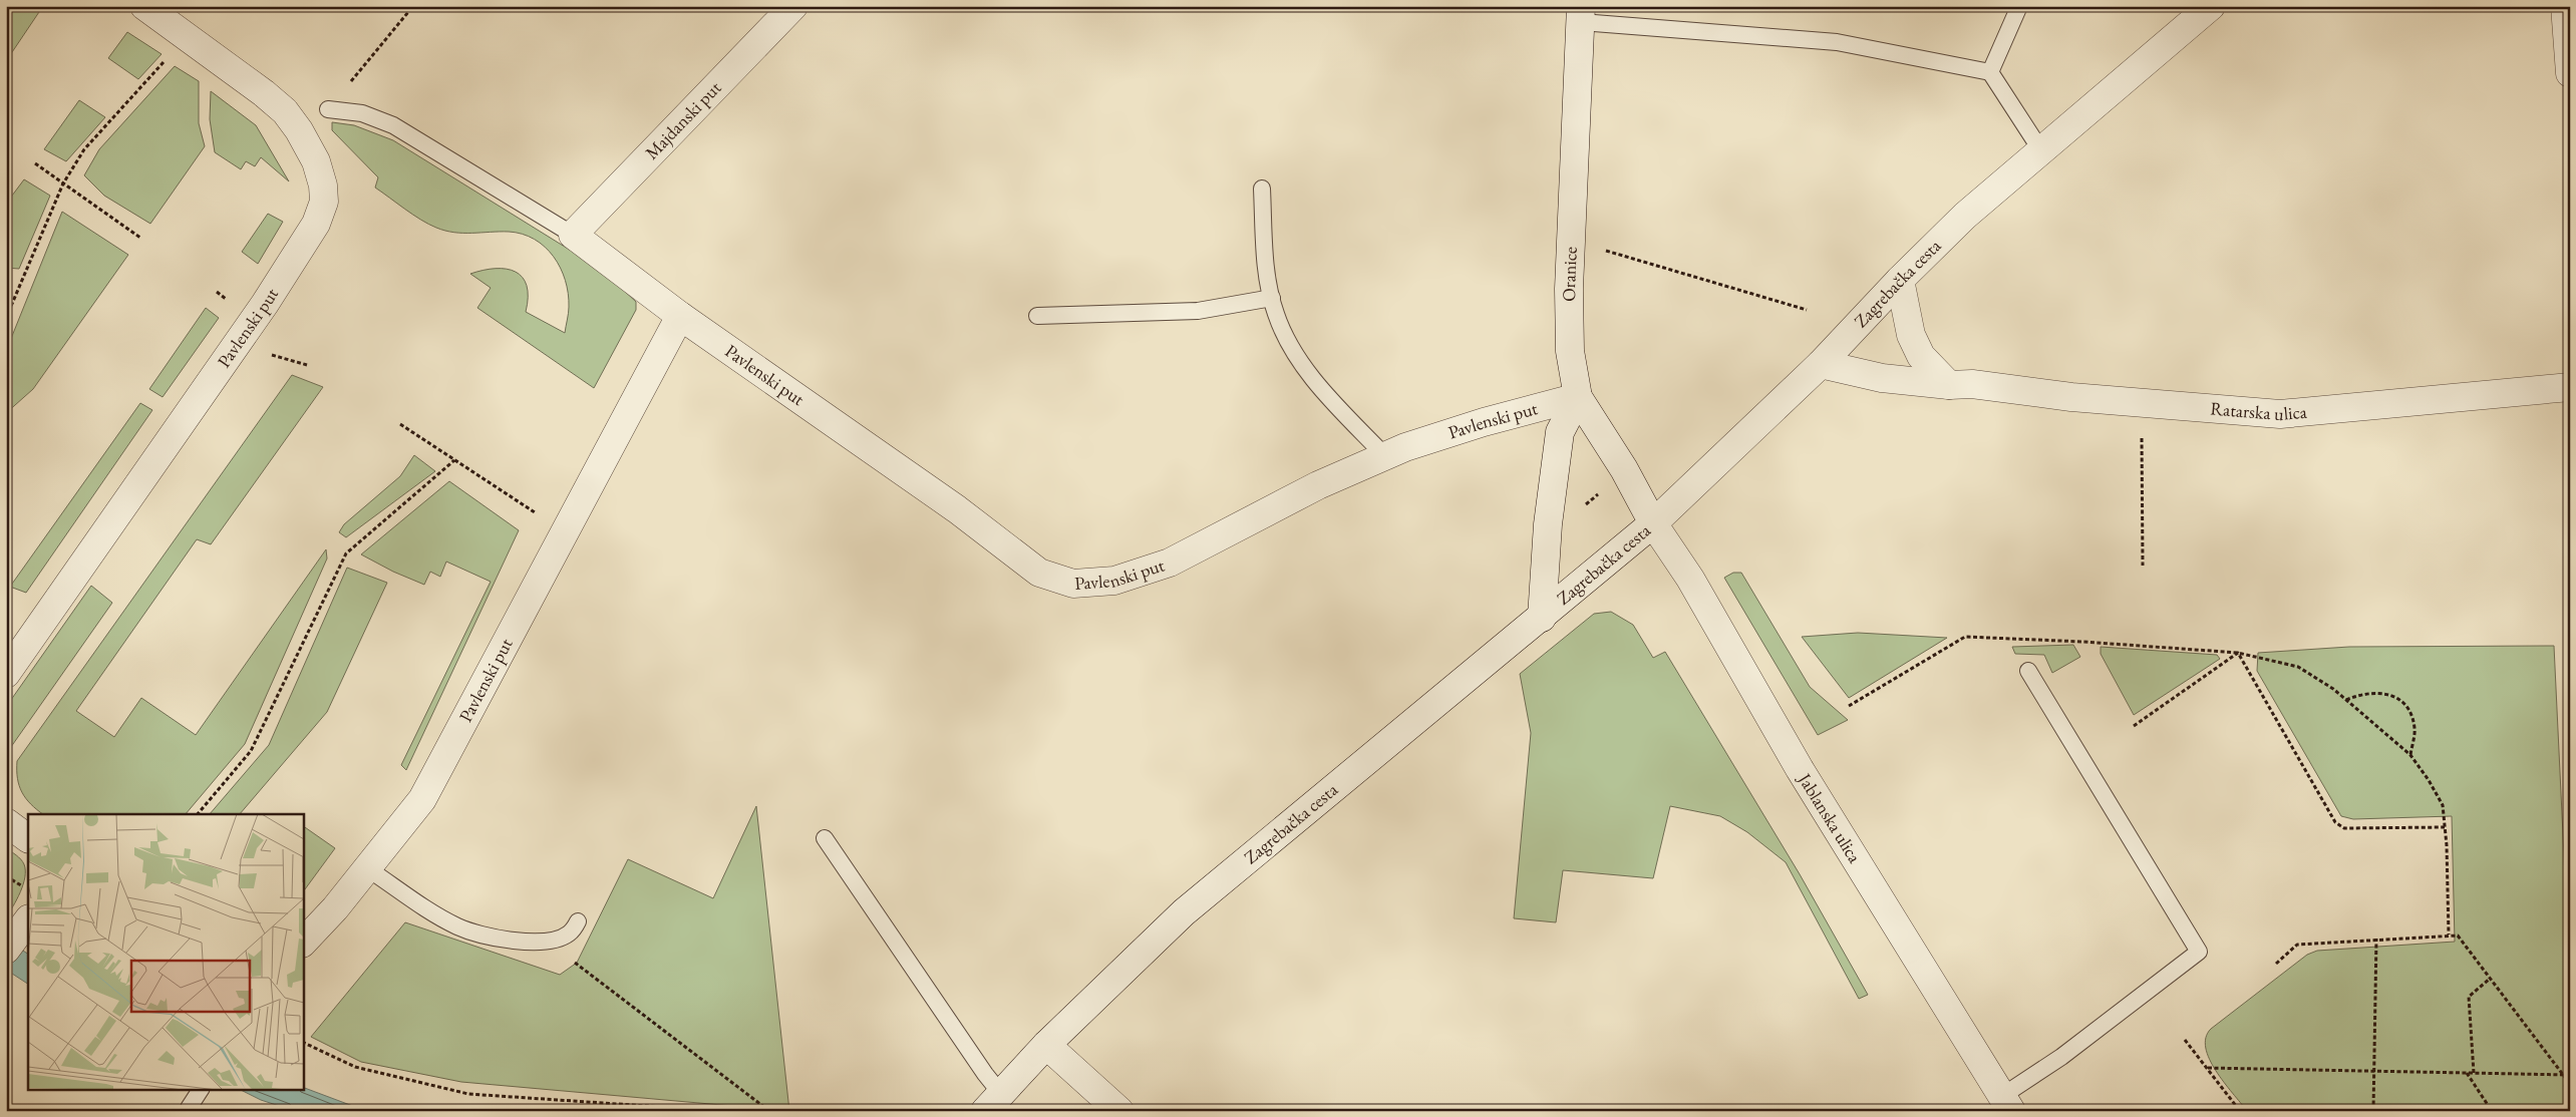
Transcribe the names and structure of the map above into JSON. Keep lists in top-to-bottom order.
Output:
{
  "streets": {
    "street": [
      "Majdanski put",
      "Oranice",
      "Zagrebačka cesta",
      "Pavlenski put",
      "Ratarska ulica",
      "Jablanska ulica"
    ]
  },
  "crossings": [
    ["Majdanski put", "Pavlenski put"],
    ["Oranice", "Zagrebačka cesta"],
    ["Oranice", "Pavlenski put"],
    ["Oranice", "Jablanska ulica"],
    ["Zagrebačka cesta", "Ratarska ulica"],
    ["Zagrebačka cesta", "Jablanska ulica"]
  ]
}
